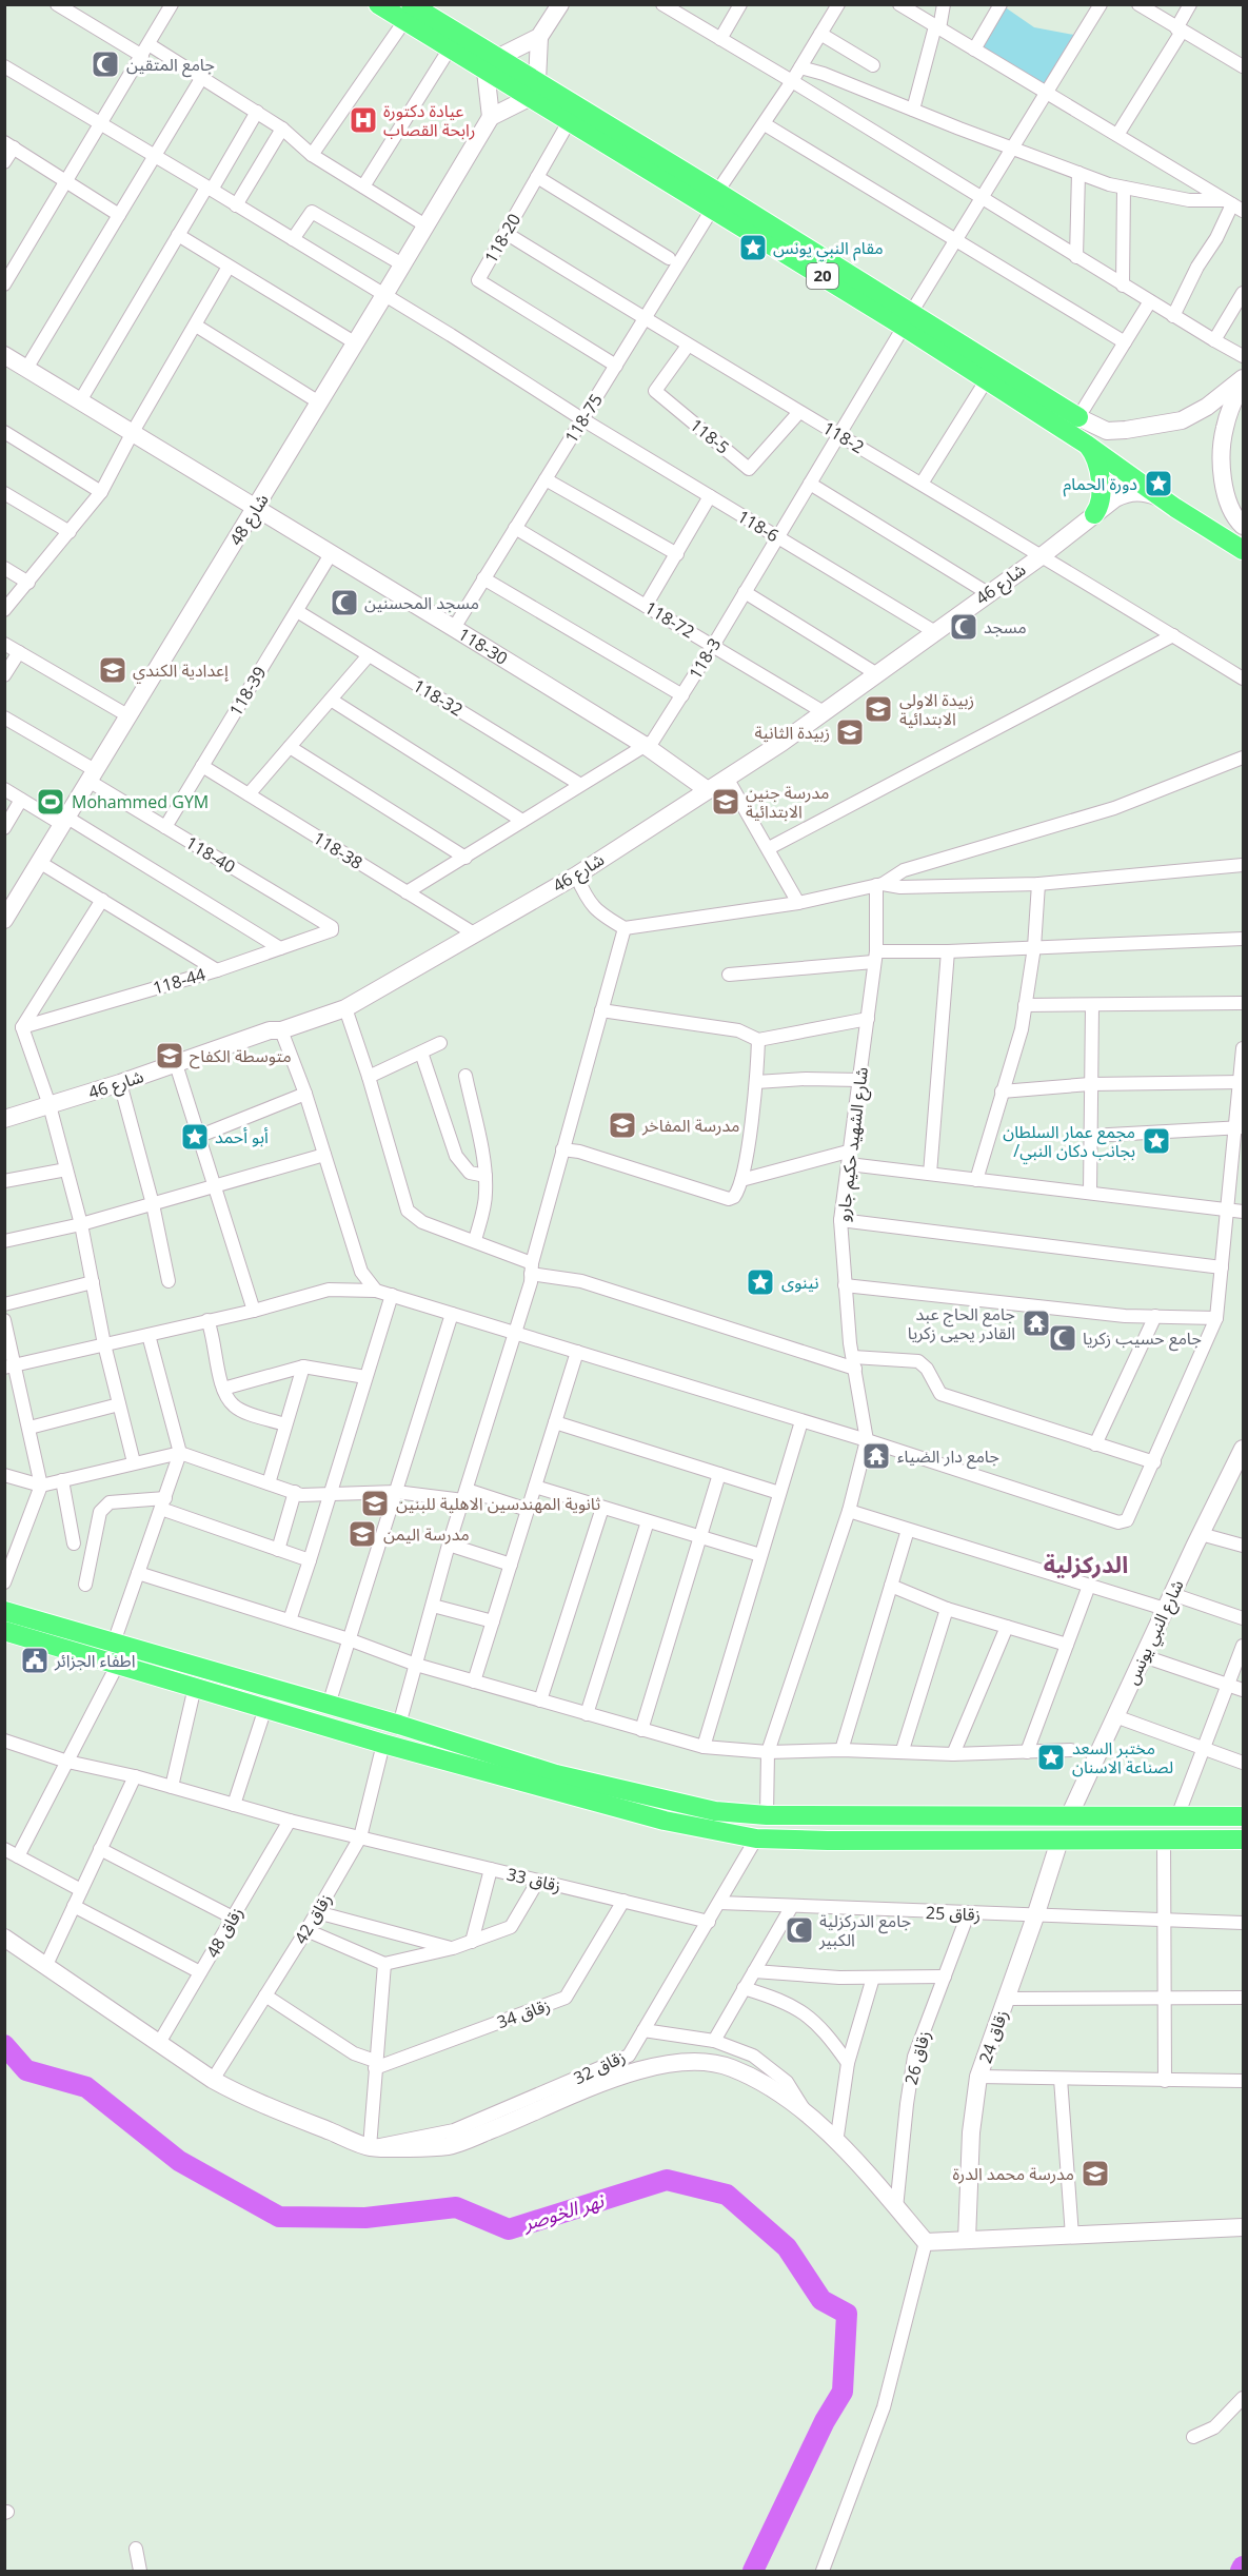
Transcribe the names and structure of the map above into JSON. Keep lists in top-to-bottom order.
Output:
{
  "streets": {
    "main road": ["20"],
    "street": [
      "118-20",
      "118-75",
      "118-5",
      "118-2",
      "شارع 48",
      "118-6",
      "شارع 46",
      "118-72",
      "118-30",
      "118-3",
      "118-39",
      "118-32",
      "118-38",
      "118-40",
      "118-44",
      "شارع الشهيد حكيم جارو",
      "شارع النبي يونس",
      "زقاق 33",
      "زقاق 25",
      "زقاق 42",
      "زقاق 48",
      "زقاق 34",
      "زقاق 24",
      "زقاق 26",
      "زقاق 32"
    ]
  },
  "crossings": [
    ["118-20", "20"],
    ["118-20", "118-75"],
    ["118-20", "118-2"],
    ["20", "118-75"],
    ["20", "شارع 46"],
    ["20", "118-3"],
    ["118-75", "118-2"],
    ["118-75", "118-6"],
    ["118-75", "118-72"],
    ["118-75", "118-30"],
    ["118-5", "118-2"],
    ["118-2", "شارع 46"],
    ["118-2", "118-3"],
    ["شارع 48", "118-6"],
    ["شارع 48", "118-30"],
    ["شارع 48", "118-40"],
    ["118-6", "شارع 46"],
    ["118-6", "118-3"],
    ["شارع 46", "118-72"],
    ["شارع 46", "118-30"],
    ["شارع 46", "118-38"],
    ["118-72", "118-3"],
    ["118-30", "118-3"],
    ["118-30", "118-39"],
    ["118-3", "118-32"],
    ["118-3", "118-38"],
    ["118-39", "118-32"],
    ["118-39", "118-38"],
    ["118-39", "118-40"],
    ["118-40", "118-44"],
    ["زقاق 33", "زقاق 42"],
    ["زقاق 33", "زقاق 48"],
    ["زقاق 33", "زقاق 34"],
    ["زقاق 33", "زقاق 32"],
    ["زقاق 25", "زقاق 24"],
    ["زقاق 25", "زقاق 26"],
    ["زقاق 25", "زقاق 32"]
  ],
  "districts": ["الدركزلية"],
  "water": ["نهر الخوصر"],
  "places": {
    "mosque": [
      "جامع المتقين",
      "مسجد المحسنين",
      "مسجد",
      "جامع حسيب زكريا",
      "جامع الدركزلية الكبير"
    ],
    "hospital": ["عيادة دكتورة رابحة القصاب"],
    "place": [
      "مقام النبي يونس",
      "دورة الحمام",
      "أبو أحمد",
      "مجمع عمار السلطان /بجانب دكان النبي",
      "نينوى",
      "مختبر السعد لصناعة الاسنان"
    ],
    "school or university": [
      "إعدادية الكندي",
      "زبيدة الاولى الابتدائية",
      "زبيدة الثانية",
      "مدرسة جنين الابتدائية",
      "متوسطة الكفاح",
      "مدرسة المفاخر",
      "ثانوية المهندسين الاهلية للبنين",
      "مدرسة اليمن",
      "مدرسة محمد الدرة"
    ],
    "sports": ["Mohammed GYM"],
    "temple": ["جامع الحاج عبد القادر يحيى زكريا", "جامع دار الضياء"],
    "public building": ["اطفاء الجزائر"]
  }
}
